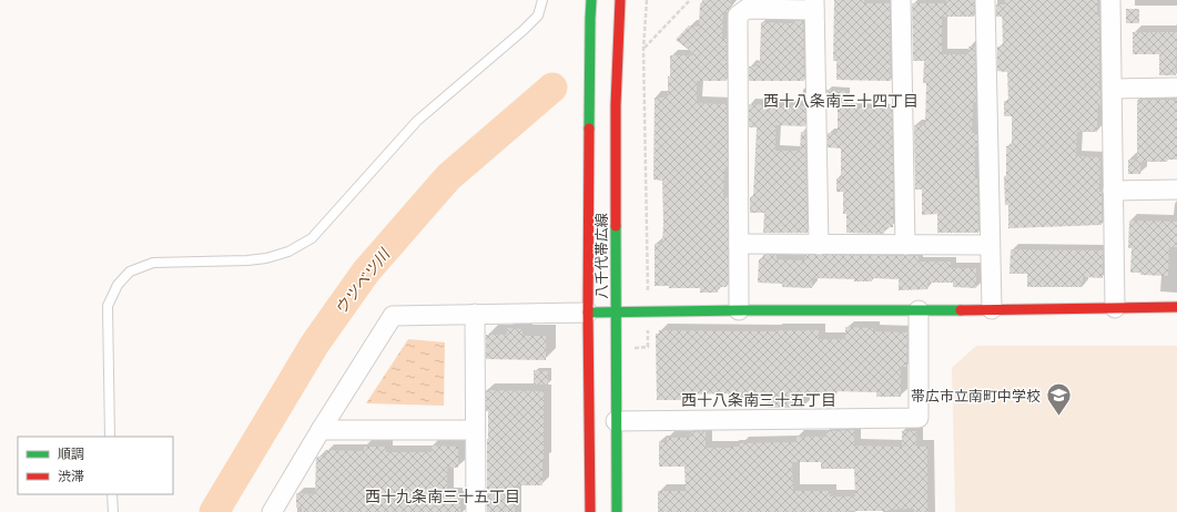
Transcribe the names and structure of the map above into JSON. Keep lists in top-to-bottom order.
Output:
{
  "streets": {
    "main road": ["八千代帯広線"]
  },
  "districts": ["西十八条南三十四丁目", "西十八条南三十五丁目", "西十九条南三十五丁目"],
  "water": ["ウツベツ川"],
  "places": {
    "school or university": ["帯広市立南町中学校"]
  },
  "legend": ["順調", "渋滞"]
}
